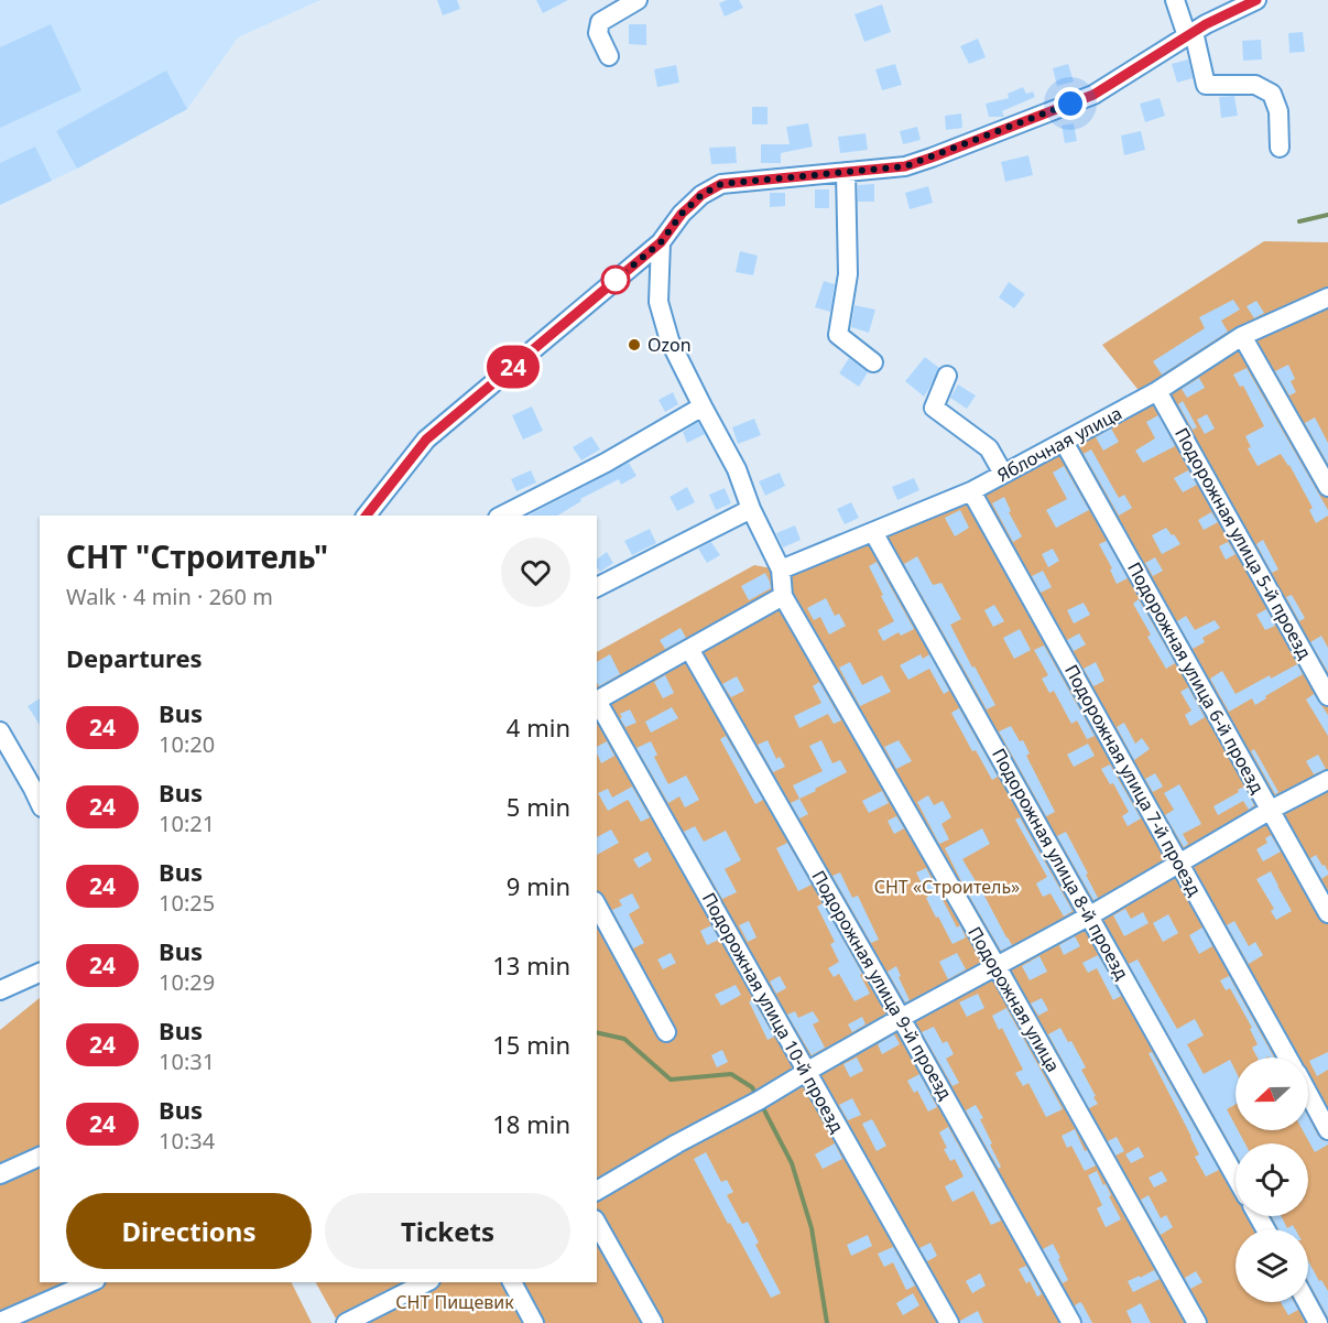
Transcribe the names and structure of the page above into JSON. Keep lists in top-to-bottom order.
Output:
{
  "streets": {
    "street": [
      "Яблочная улица",
      "Подорожная улица 5-й проезд",
      "Подорожная улица 6-й проезд",
      "Подорожная улица 7-й проезд",
      "Подорожная улица 8-й проезд",
      "Подорожная улица 9-й проезд",
      "Подорожная улица",
      "Подорожная улица 10-й проезд"
    ]
  },
  "crossings": [
    ["Яблочная улица", "Подорожная улица 5-й проезд"],
    ["Яблочная улица", "Подорожная улица 6-й проезд"],
    ["Яблочная улица", "Подорожная улица 7-й проезд"],
    ["Яблочная улица", "Подорожная улица 8-й проезд"],
    ["Яблочная улица", "Подорожная улица"]
  ],
  "parks": ["СНТ «Строитель»", "СНТ Пищевик"],
  "places": ["Ozon"],
  "lines": ["bus line 24"],
  "north": "left",
  "page": {
    "on_map": "24",
    "heading": [
      ["СНТ \"Строитель\"", "Walk · 4 min · 260 m"],
      "Departures"
    ],
    "list": [
      {
        "mark": "24",
        "name": "Bus",
        "note": "10:20",
        "value": "4 min"
      },
      {
        "mark": "24",
        "name": "Bus",
        "note": "10:21",
        "value": "5 min"
      },
      {
        "mark": "24",
        "name": "Bus",
        "note": "10:25",
        "value": "9 min"
      },
      {
        "mark": "24",
        "name": "Bus",
        "note": "10:29",
        "value": "13 min"
      },
      {
        "mark": "24",
        "name": "Bus",
        "note": "10:31",
        "value": "15 min"
      },
      {
        "mark": "24",
        "name": "Bus",
        "note": "10:34",
        "value": "18 min"
      }
    ],
    "buttons": ["Directions", "Tickets"]
  }
}
